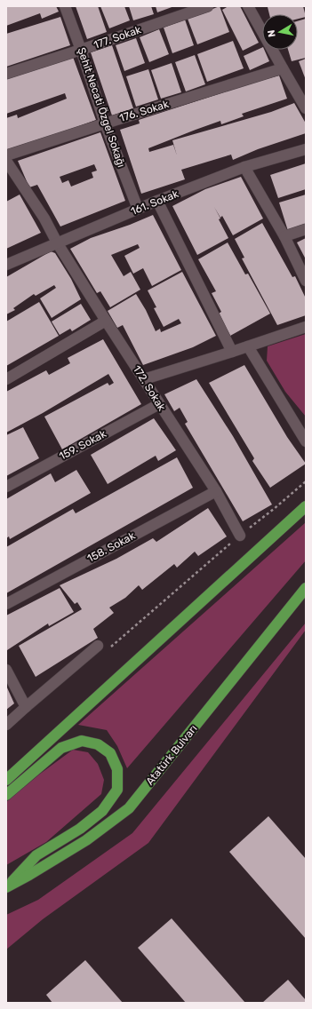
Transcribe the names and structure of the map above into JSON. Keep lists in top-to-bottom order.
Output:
{
  "streets": {
    "highway": ["Atatürk Bulvarı"],
    "street": [
      "177. Sokak",
      "Şehit Necati Özgel Sokağı",
      "176. Sokak",
      "161. Sokak",
      "172. Sokak",
      "159. Sokak",
      "158. Sokak"
    ]
  },
  "crossings": [
    ["177. Sokak", "Şehit Necati Özgel Sokağı"],
    ["Şehit Necati Özgel Sokağı", "176. Sokak"],
    ["Şehit Necati Özgel Sokağı", "161. Sokak"],
    ["161. Sokak", "172. Sokak"],
    ["172. Sokak", "159. Sokak"],
    ["172. Sokak", "158. Sokak"]
  ],
  "north": "left"
}
